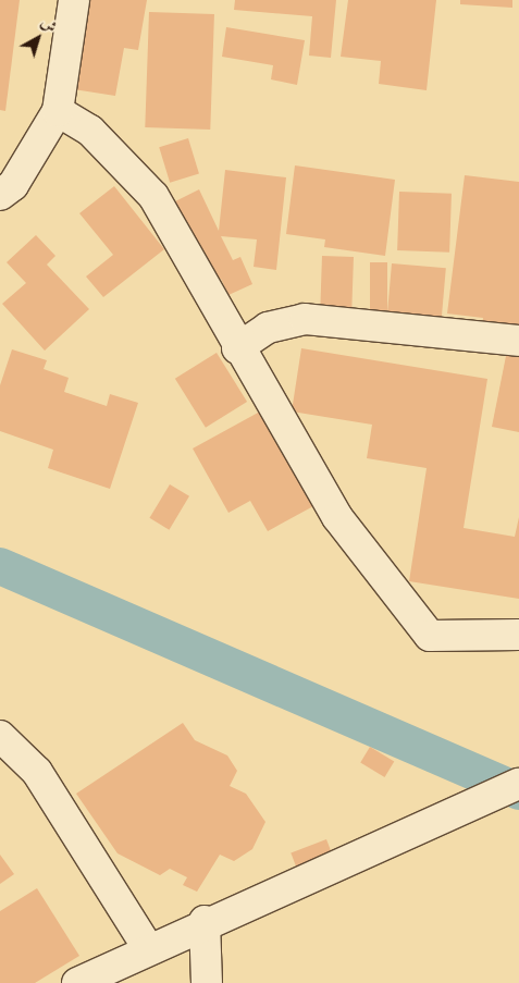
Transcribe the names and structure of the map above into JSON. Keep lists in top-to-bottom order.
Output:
{
  "north": "top right"
}
